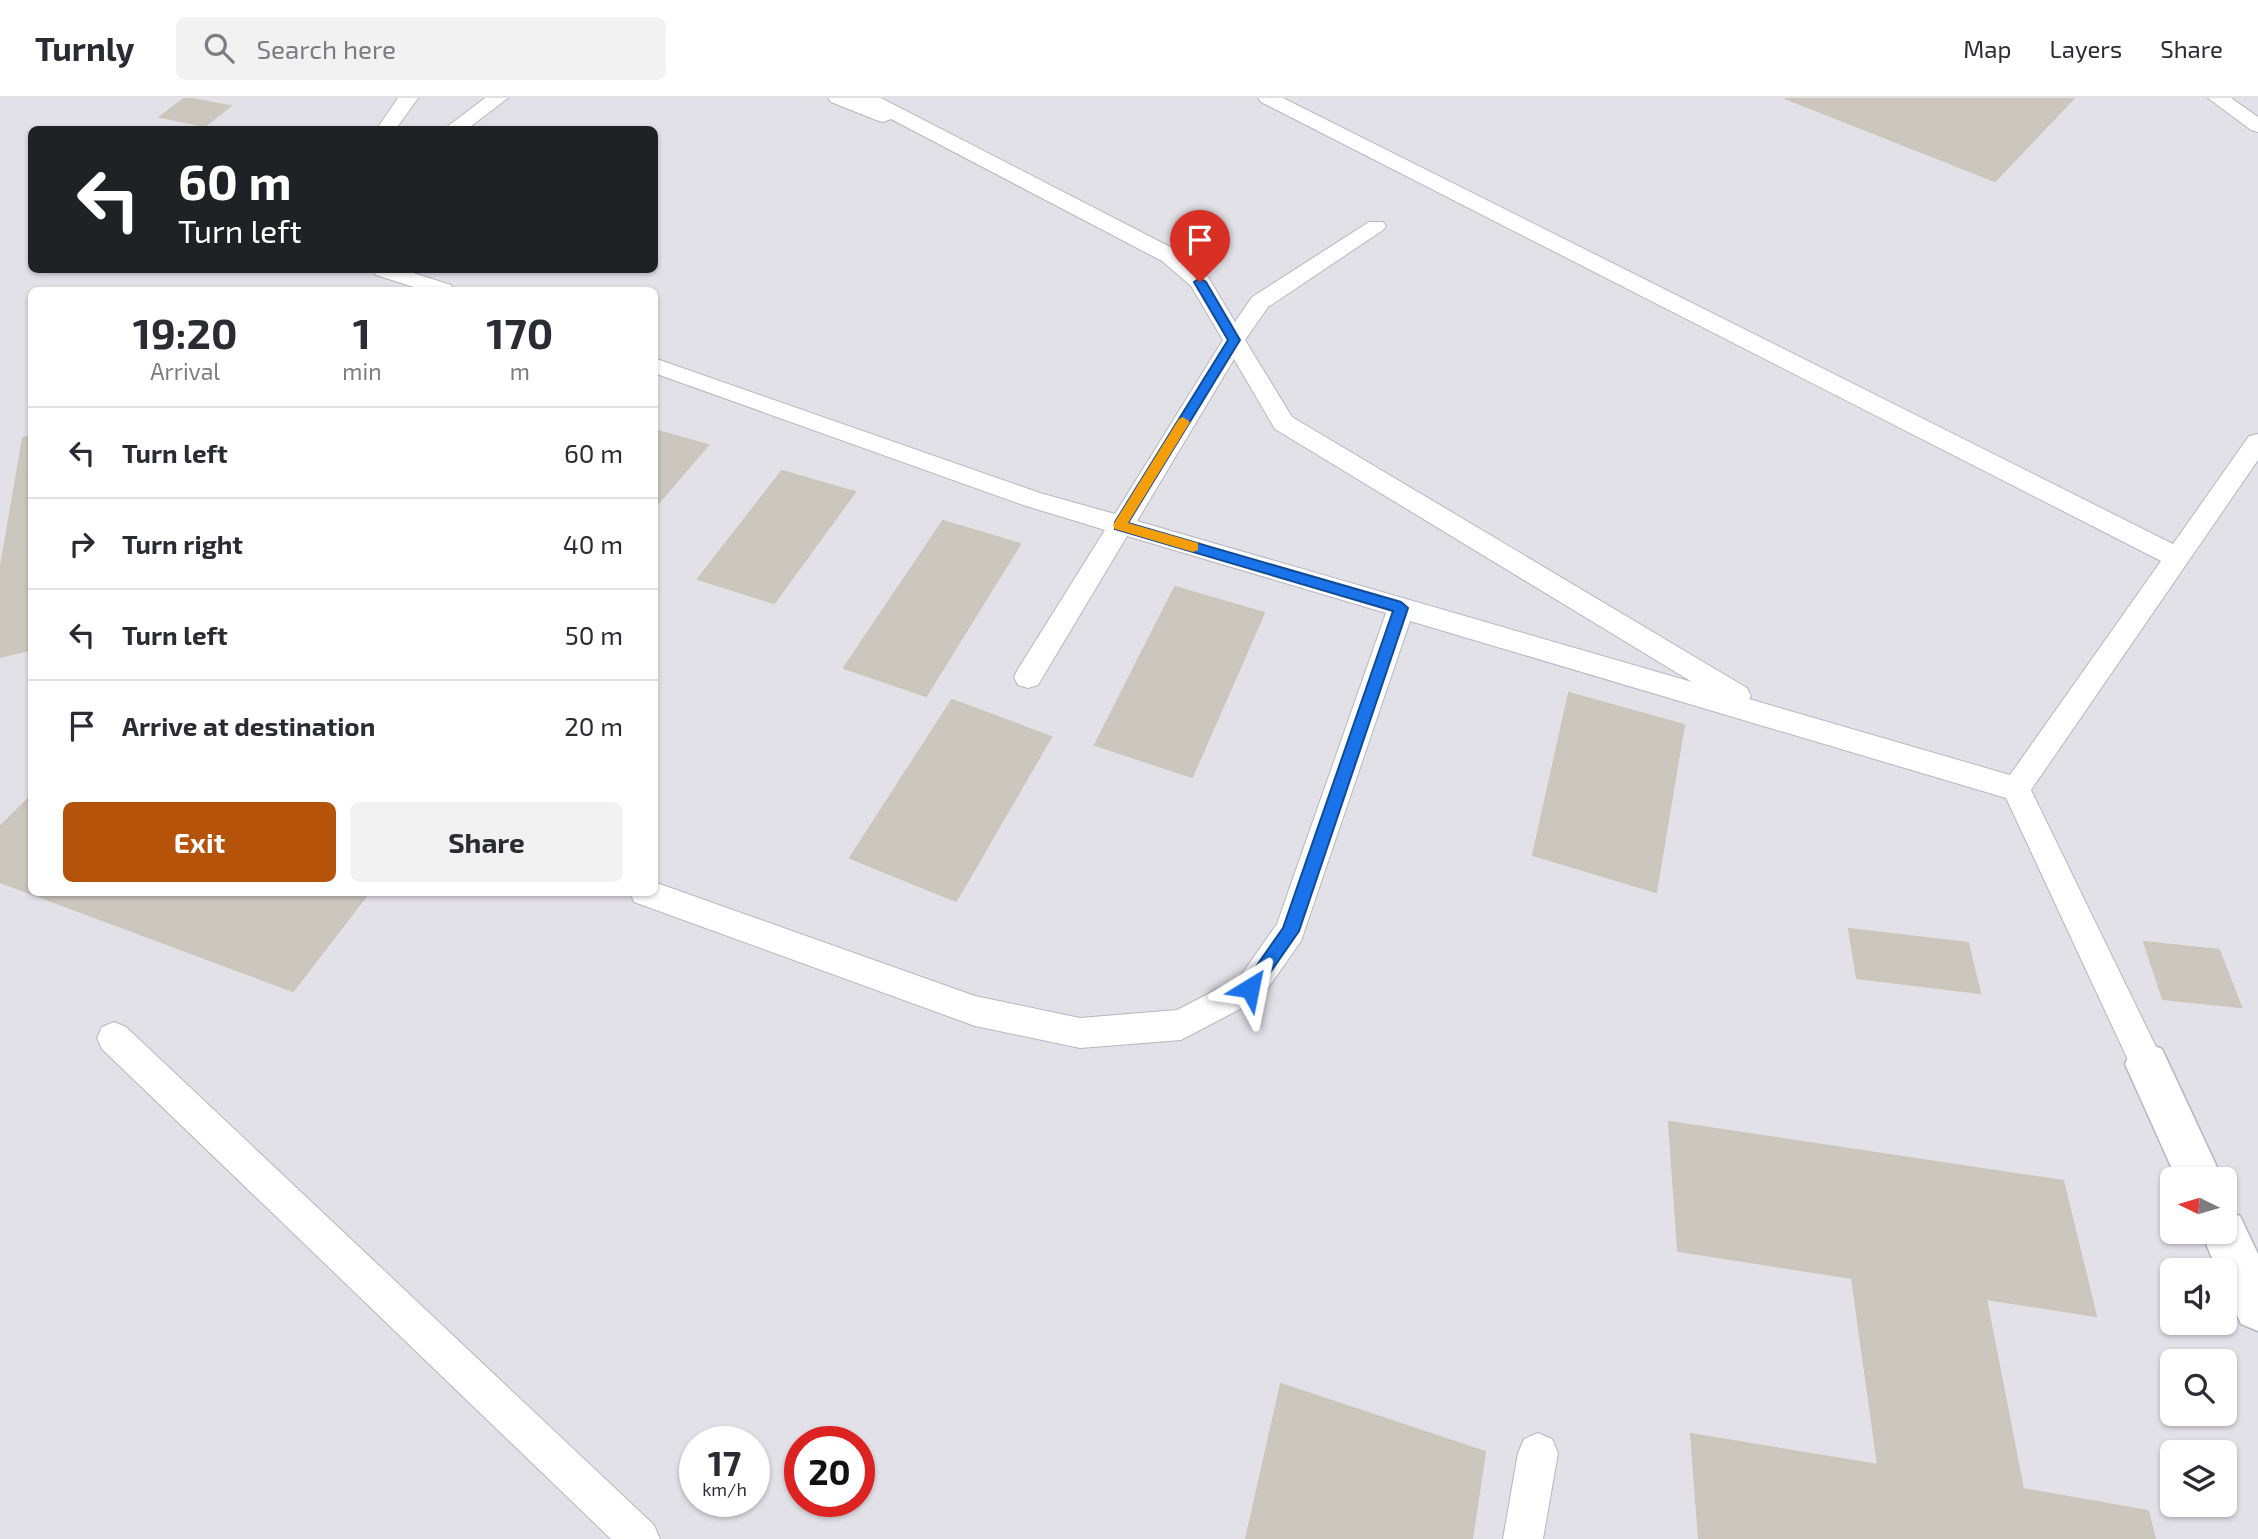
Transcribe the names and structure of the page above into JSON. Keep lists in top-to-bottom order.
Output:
{
  "north": "left",
  "page": {
    "header": "Turnly",
    "search": "Search here",
    "nav": ["Map", "Layers", "Share"],
    "turn": ["60 m", "Turn left"],
    "eta": [
      "19:20",
      "Arrival",
      "1",
      "min",
      "170",
      "m"
    ],
    "list": [
      {
        "name": "Turn left",
        "value": "60 m"
      },
      {
        "name": "Turn right",
        "value": "40 m"
      },
      {
        "name": "Turn left",
        "value": "50 m"
      },
      {
        "name": "Arrive at destination",
        "value": "20 m"
      }
    ],
    "buttons": ["Exit", "Share"],
    "speed": "17 km/h",
    "limit": "20"
  }
}
